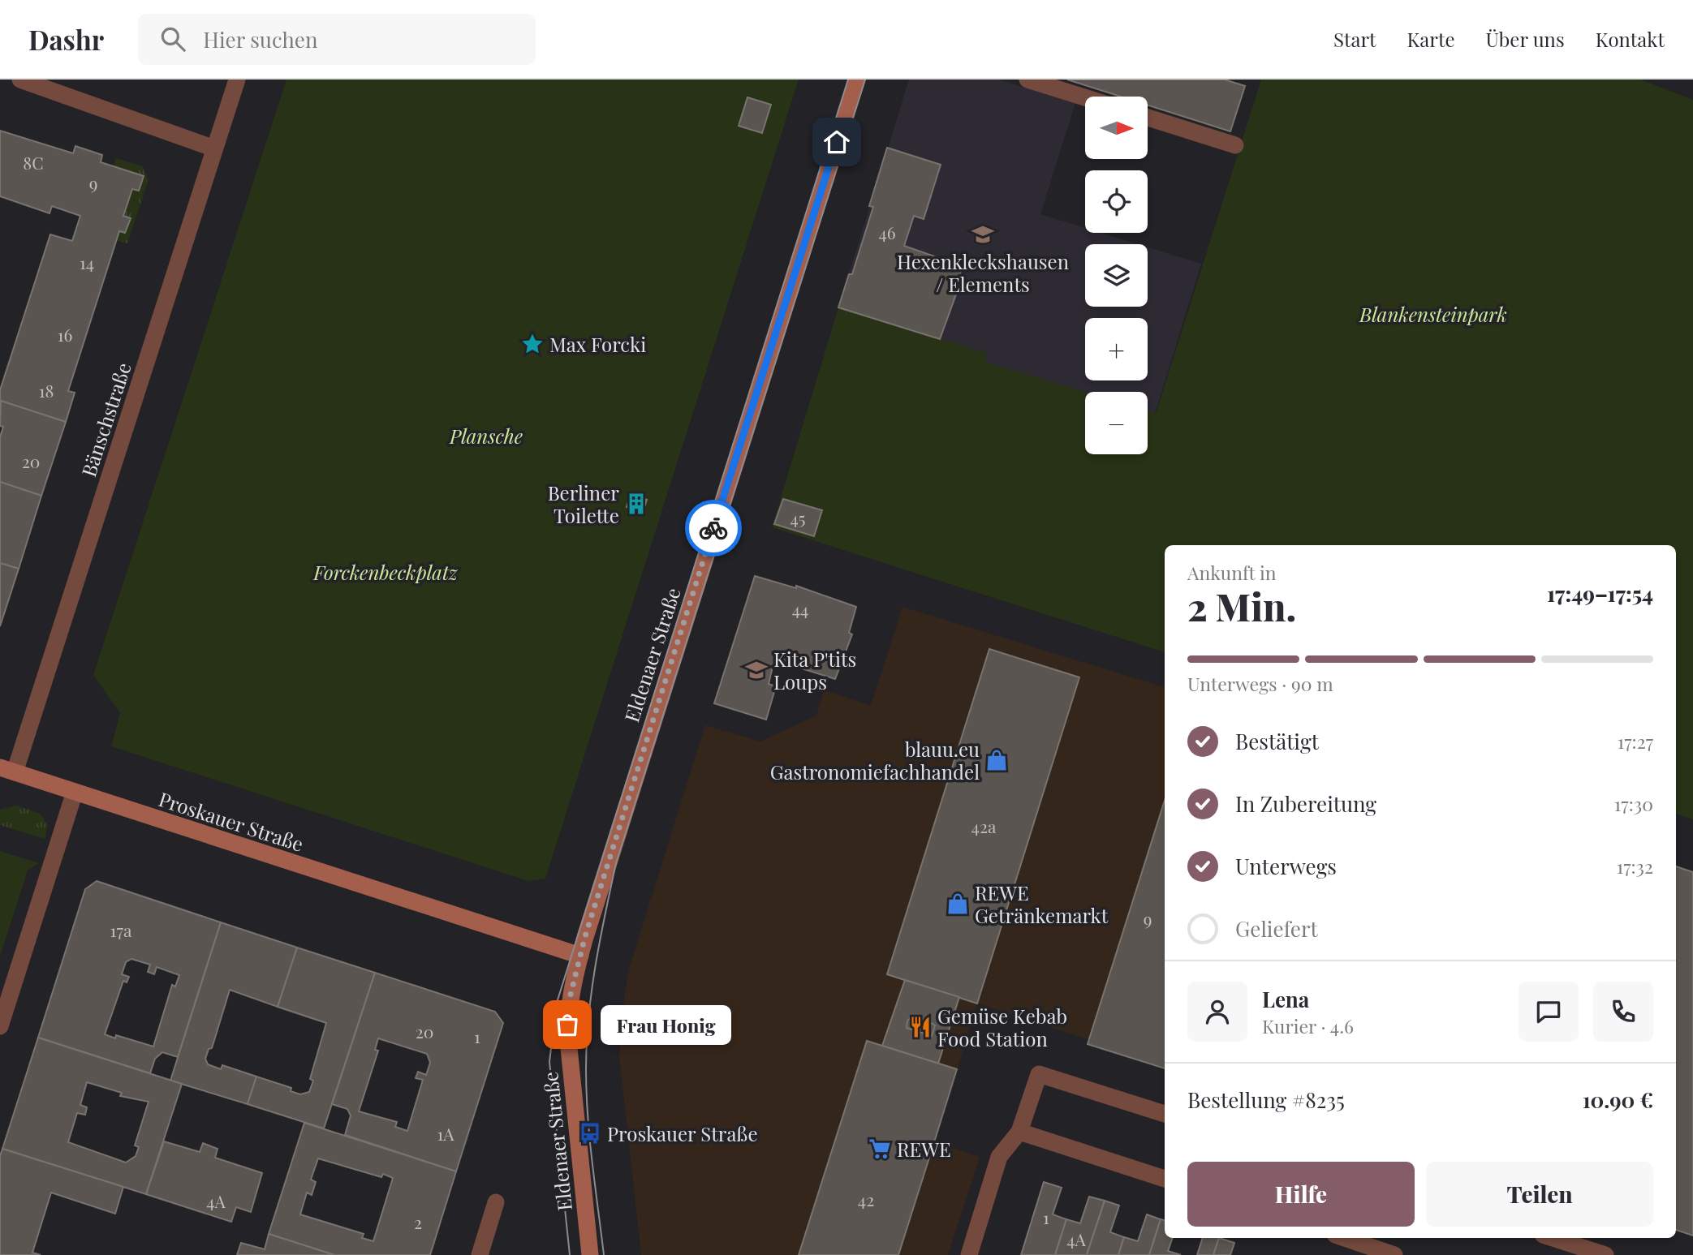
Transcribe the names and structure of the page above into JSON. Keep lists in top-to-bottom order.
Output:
{
  "streets": {
    "street": ["Bänschstraße", "Eldenaer Straße", "Proskauer Straße"]
  },
  "crossings": [
    ["Bänschstraße", "Proskauer Straße"],
    ["Eldenaer Straße", "Proskauer Straße"]
  ],
  "parks": ["Blankensteinpark", "Plansche", "Forckenbeckplatz"],
  "places": {
    "school or university": ["Hexenkleckshausen / Elements", "Kita P'tits Loups"],
    "place": ["Max Forcki"],
    "building": ["Berliner Toilette"],
    "shop": ["blauu.eu Gastronomiefachhandel", "REWE Getränkemarkt"],
    "other": ["Frau Honig"],
    "restaurant": ["Gemüse Kebab Food Station"],
    "bus stop": ["Proskauer Straße"],
    "supermarket": ["REWE"]
  },
  "house_numbers": [
    "8C",
    "9",
    "46",
    "14",
    "16",
    "18",
    "20",
    "45",
    "44",
    "42a",
    "9",
    "17a",
    "20",
    "1",
    "1A",
    "42",
    "4A",
    "1",
    "2",
    "4A"
  ],
  "north": "right",
  "page": {
    "header": "Dashr",
    "search": "Hier suchen",
    "nav": [
      "Start",
      "Karte",
      "Über uns",
      "Kontakt"
    ],
    "map_buttons": ["+", "−"],
    "heading": ["2 Min.", "Ankunft in", "17:49–17:54"],
    "panel": [
      "Lena",
      "Kurier · 4.6",
      "Bestellung #8235",
      "10.90 €"
    ],
    "bar": "Unterwegs · 90 m",
    "list": [
      ["Bestätigt", "17:27"],
      ["In Zubereitung", "17:30"],
      ["Unterwegs", "17:32"],
      "Geliefert"
    ],
    "bubble": "Frau Honig",
    "buttons": ["Hilfe", "Teilen"]
  }
}
